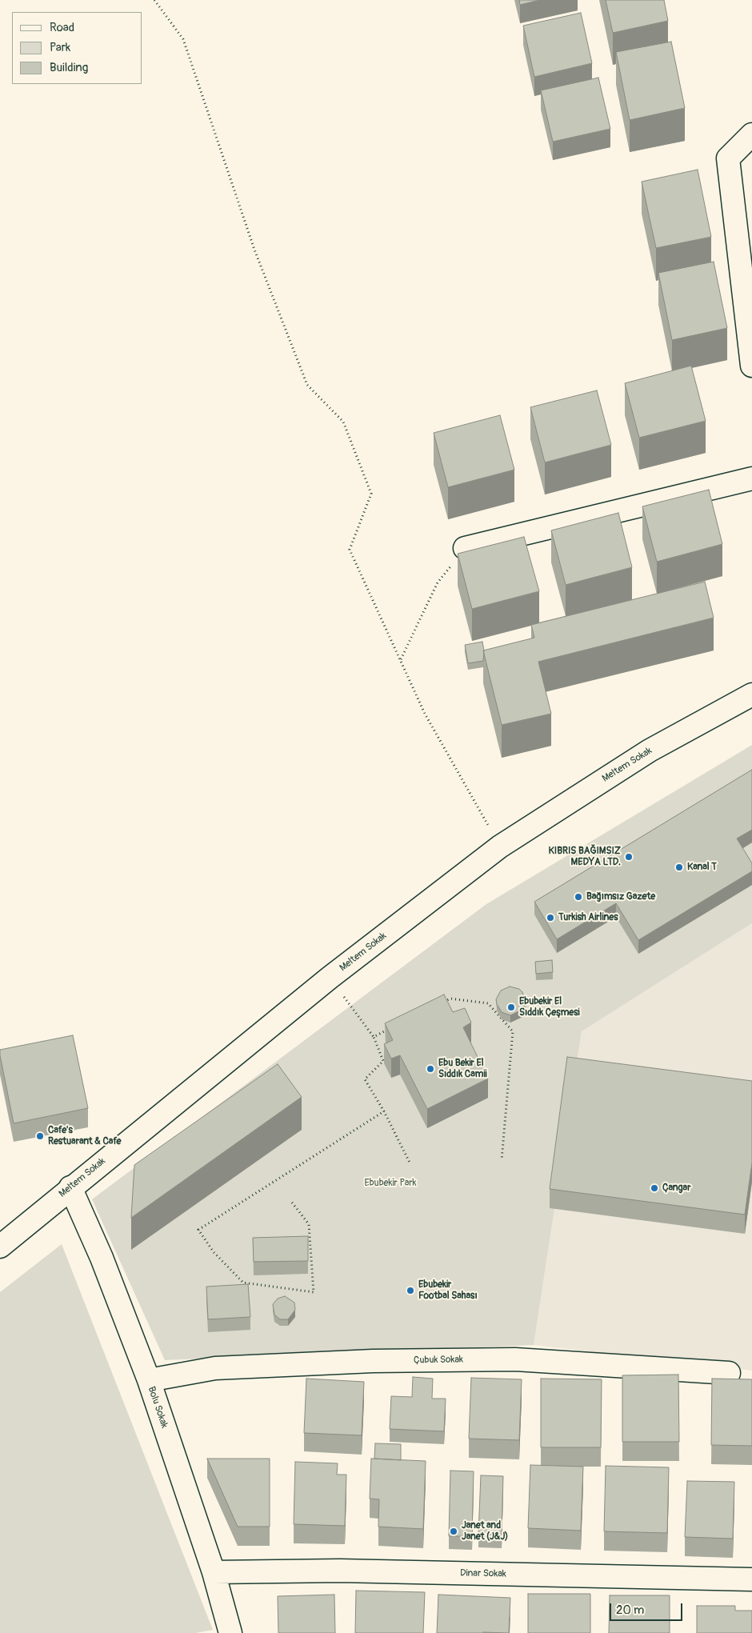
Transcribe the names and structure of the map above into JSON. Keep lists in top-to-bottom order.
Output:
{
  "streets": {
    "street": [
      "Meltem Sokak",
      "Çubuk Sokak",
      "Bolu Sokak",
      "Dinar Sokak"
    ]
  },
  "crossings": [
    ["Meltem Sokak", "Bolu Sokak"],
    ["Çubuk Sokak", "Bolu Sokak"],
    ["Bolu Sokak", "Dinar Sokak"]
  ],
  "parks": ["Ebubekir Park"],
  "places": [
    "KIBRIS BAĞIMSIZ MEDYA LTD.",
    "Kanal T",
    "Bağımsız Gazete",
    "Turkish Airlines",
    "Ebubekir El Sıddık Çeşmesi",
    "Ebu Bekir El Sıddık Camii",
    "Cafe's Restuarant & Cafe",
    "Çangar",
    "Ebubekir Footbal Sahası",
    "Janet and Janet (J&J)"
  ],
  "legend": ["Road", "Park", "Building"],
  "scale_bar": "20 m"
}
